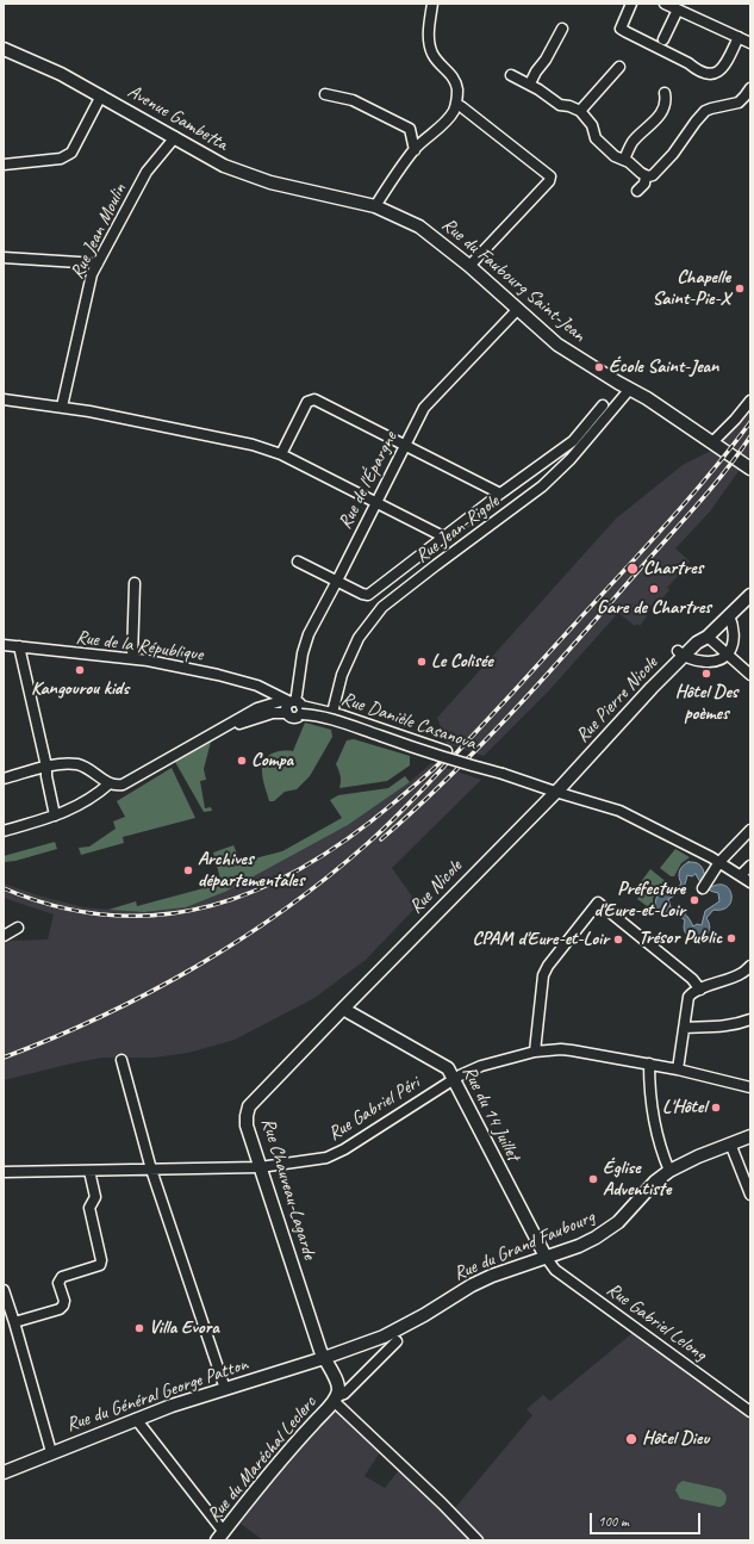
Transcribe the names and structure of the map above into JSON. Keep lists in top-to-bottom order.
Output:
{
  "streets": {
    "main road": [
      "Avenue Gambetta",
      "Rue du Faubourg Saint-Jean",
      "Rue Pierre Nicole",
      "Rue Nicole",
      "Rue du 14 Juillet",
      "Rue Chauveau-Lagarde",
      "Rue du Grand Faubourg",
      "Rue du Général George Patton",
      "Rue du Maréchal Leclerc"
    ],
    "street": [
      "Rue Jean Moulin",
      "Rue de l'Épargne",
      "Rue Jean-Rigole",
      "Rue de la République",
      "Rue Danièle Casanova",
      "Rue Gabriel Péri",
      "Rue Gabriel Lelong"
    ]
  },
  "crossings": [
    ["Avenue Gambetta", "Rue Jean Moulin"],
    ["Avenue Gambetta", "Rue du Faubourg Saint-Jean"],
    ["Rue du Faubourg Saint-Jean", "Rue de l'Épargne"],
    ["Rue du Faubourg Saint-Jean", "Rue Jean-Rigole"],
    ["Rue de l'Épargne", "Rue de la République"],
    ["Rue de l'Épargne", "Rue Danièle Casanova"],
    ["Rue Jean-Rigole", "Rue Danièle Casanova"],
    ["Rue de la République", "Rue Danièle Casanova"],
    ["Rue Pierre Nicole", "Rue Danièle Casanova"],
    ["Rue Pierre Nicole", "Rue Nicole"],
    ["Rue Danièle Casanova", "Rue Nicole"],
    ["Rue Nicole", "Rue du 14 Juillet"],
    ["Rue Nicole", "Rue Chauveau-Lagarde"],
    ["Rue Gabriel Péri", "Rue du 14 Juillet"],
    ["Rue Gabriel Péri", "Rue Chauveau-Lagarde"],
    ["Rue du 14 Juillet", "Rue Chauveau-Lagarde"],
    ["Rue du 14 Juillet", "Rue du Grand Faubourg"],
    ["Rue du 14 Juillet", "Rue Gabriel Lelong"],
    ["Rue Chauveau-Lagarde", "Rue du Grand Faubourg"],
    ["Rue Chauveau-Lagarde", "Rue du Général George Patton"],
    ["Rue du Grand Faubourg", "Rue Gabriel Lelong"],
    ["Rue du Grand Faubourg", "Rue du Général George Patton"]
  ],
  "places": [
    "Chapelle Saint-Pie-X",
    "École Saint-Jean",
    "Chartres",
    "Gare de Chartres",
    "Le Colisée",
    "Kangourou kids",
    "Hôtel Des poèmes",
    "Compa",
    "Archives départementales",
    "Préfecture d'Eure-et-Loir",
    "Trésor Public",
    "CPAM d'Eure-et-Loir",
    "L'Hôtel",
    "Église Adventiste",
    "Villa Evora",
    "Hôtel Dieu"
  ],
  "scale_bar": "100 m"
}
